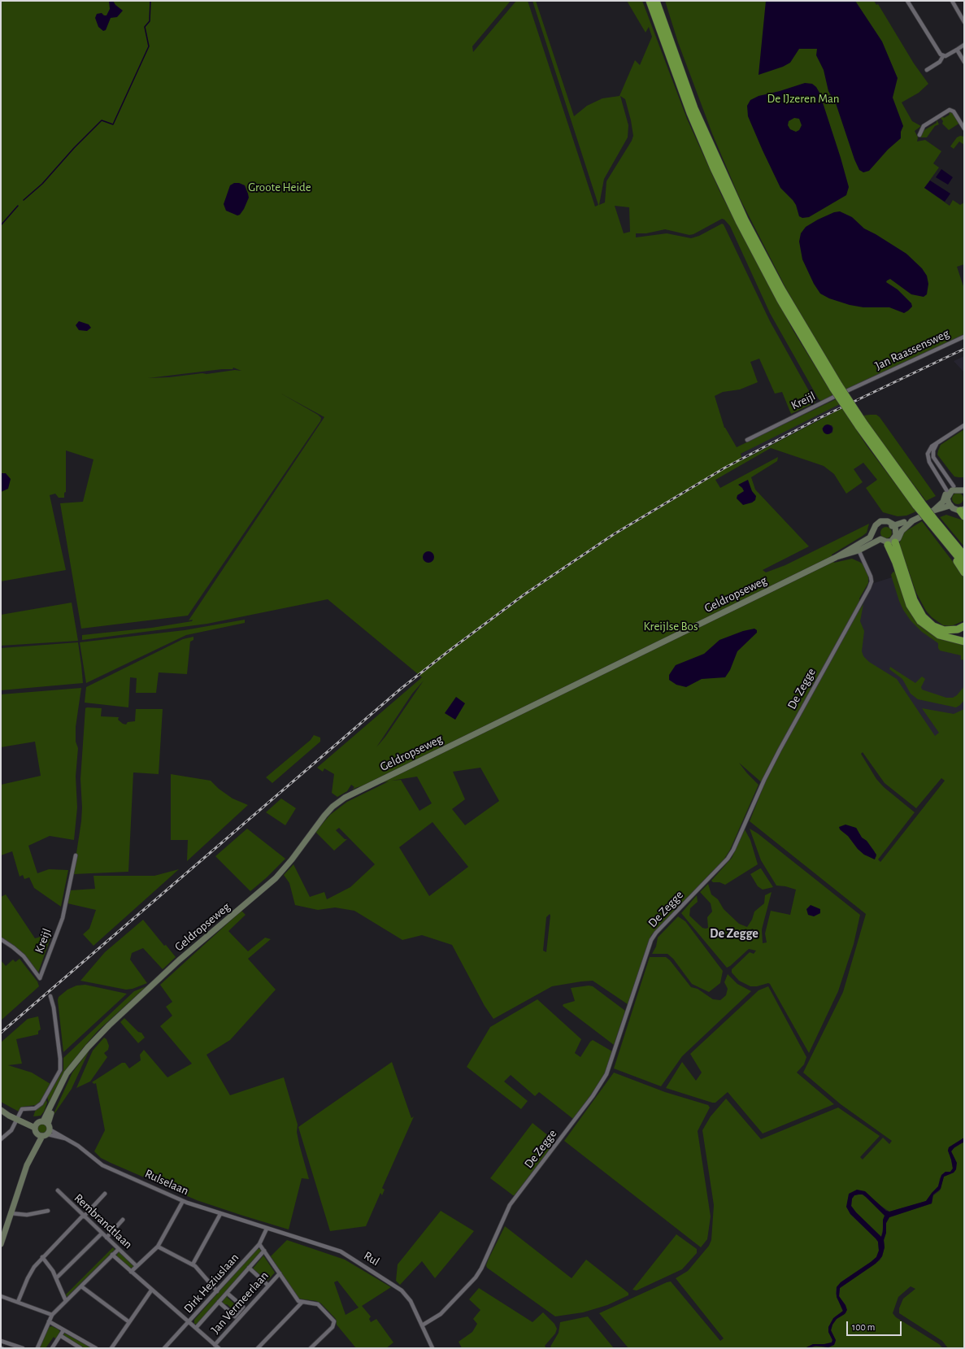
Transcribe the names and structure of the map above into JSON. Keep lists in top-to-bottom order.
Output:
{
  "streets": {
    "main road": ["Geldropseweg"],
    "street": [
      "Jan Raassensweg",
      "Kreijl",
      "De Zegge",
      "Rulselaan",
      "Rembrandtlaan",
      "Rul",
      "Dirk Heziuslaan",
      "Jan Vermeerlaan"
    ]
  },
  "crossings": [
    ["Jan Raassensweg", "Kreijl"],
    ["Geldropseweg", "De Zegge"],
    ["Geldropseweg", "Rulselaan"],
    ["De Zegge", "Rul"],
    ["Rulselaan", "Rul"],
    ["Rulselaan", "Dirk Heziuslaan"],
    ["Rembrandtlaan", "Dirk Heziuslaan"],
    ["Rembrandtlaan", "Jan Vermeerlaan"],
    ["Rul", "Dirk Heziuslaan"],
    ["Dirk Heziuslaan", "Jan Vermeerlaan"]
  ],
  "districts": ["De Zegge"],
  "parks": ["De IJzeren Man", "Groote Heide", "Kreijlse Bos"],
  "scale_bar": "100 m"
}
